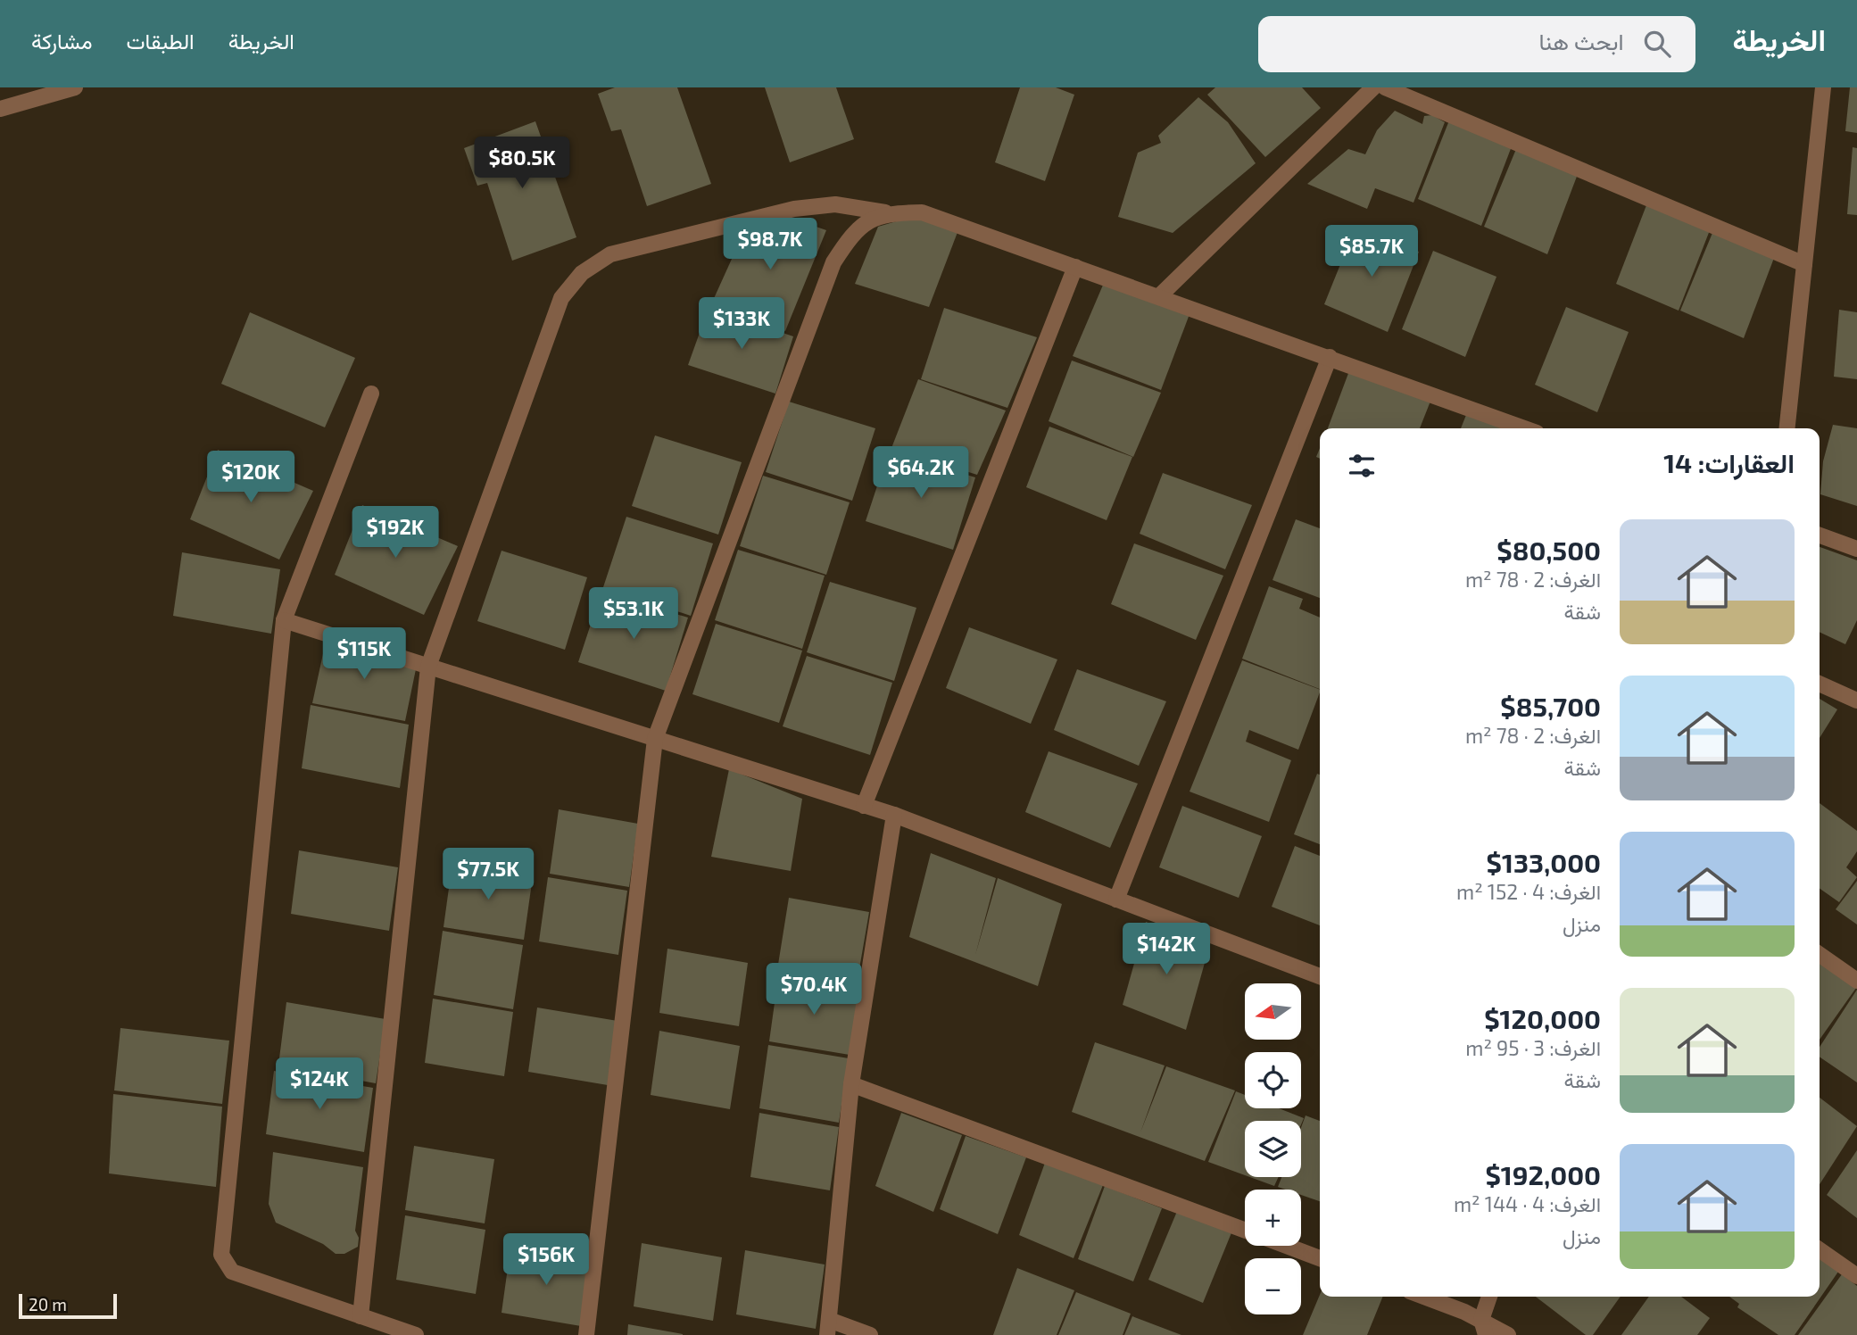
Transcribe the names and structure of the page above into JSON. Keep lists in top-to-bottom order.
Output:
{
  "scale_bar": "20 m",
  "north": "left",
  "page": {
    "header": "الخريطة",
    "search": "ابحث هنا",
    "nav": ["الخريطة", "الطبقات", "مشاركة"],
    "price": [
      "$80.5K",
      "$98.7K",
      "$85.7K",
      "$133K",
      "$64.2K",
      "$120K",
      "$192K",
      "$53.1K",
      "$115K",
      "$77.5K",
      "$142K",
      "$70.4K",
      "$124K",
      "$156K"
    ],
    "heading": "العقارات: 14",
    "list": [
      {
        "name": "$80,500",
        "note": "الغرف: 2 · 78 m² · شقة"
      },
      {
        "name": "$85,700",
        "note": "الغرف: 2 · 78 m² · شقة"
      },
      {
        "name": "$133,000",
        "note": "الغرف: 4 · 152 m² · منزل"
      },
      {
        "name": "$120,000",
        "note": "الغرف: 3 · 95 m² · شقة"
      },
      {
        "name": "$192,000",
        "note": "الغرف: 4 · 144 m² · منزل"
      }
    ],
    "map_buttons": ["+", "−"],
    "scale": "20 m"
  }
}
